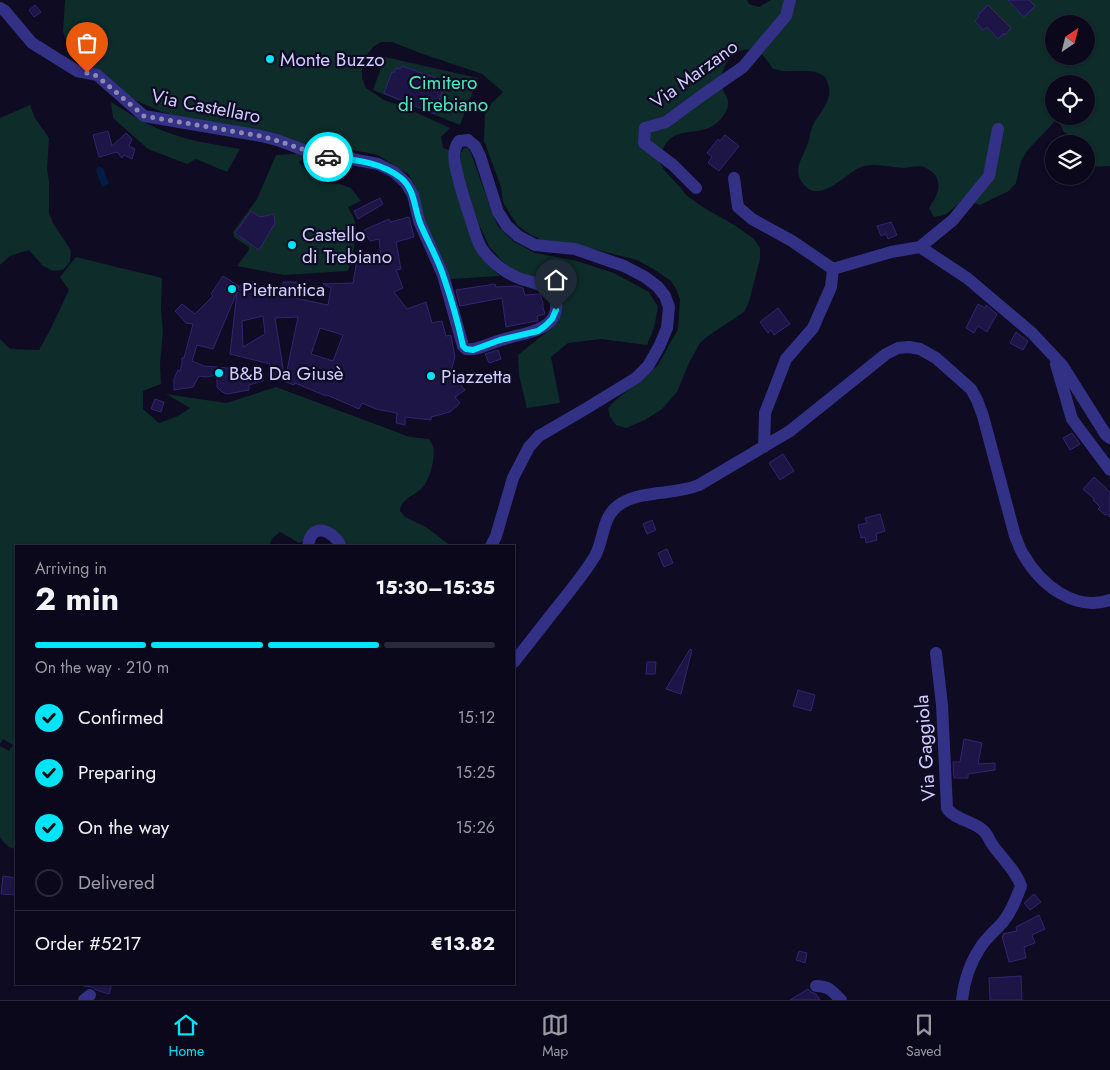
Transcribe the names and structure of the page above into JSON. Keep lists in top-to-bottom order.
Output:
{
  "streets": {
    "street": ["Via Marzano", "Via Castellaro", "Via Gaggiola"]
  },
  "parks": ["Cimitero di Trebiano"],
  "places": [
    "Monte Buzzo",
    "Castello di Trebiano",
    "Pietrantica",
    "B&B Da Giusè",
    "Piazzetta"
  ],
  "north": "top right",
  "page": {
    "heading": ["2 min", "Arriving in", "15:30–15:35"],
    "panel": ["Order #5217", "€13.82"],
    "bar": "On the way · 210 m",
    "list": [
      ["Confirmed", "15:12"],
      ["Preparing", "15:25"],
      ["On the way", "15:26"],
      "Delivered"
    ],
    "tabs": ["Home", "Map", "Saved"]
  }
}
